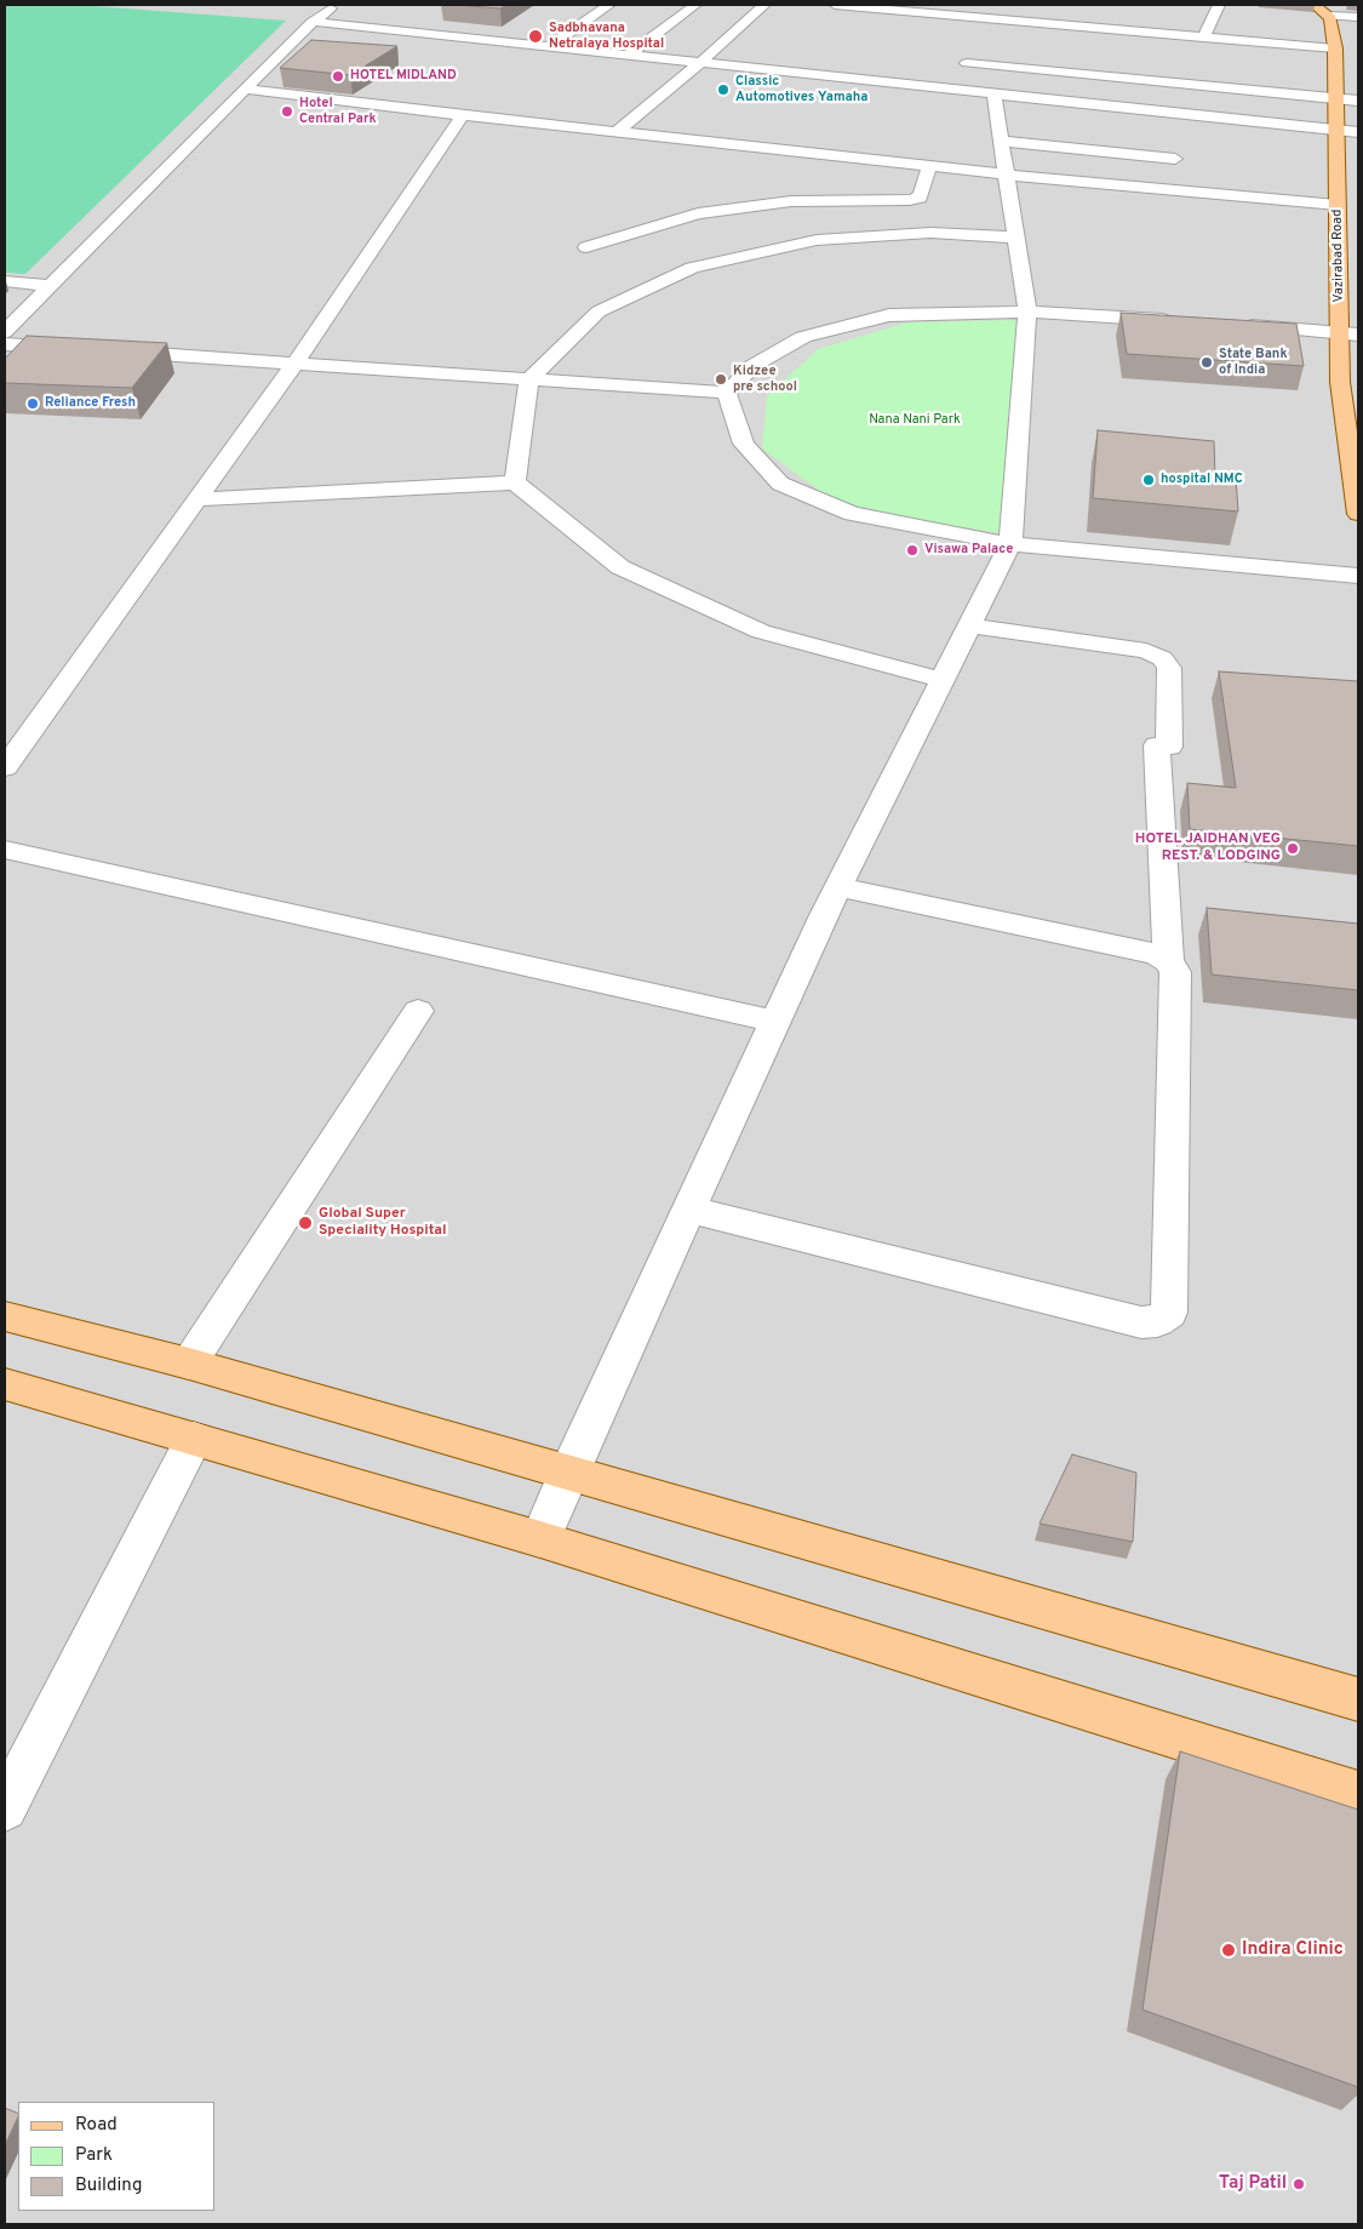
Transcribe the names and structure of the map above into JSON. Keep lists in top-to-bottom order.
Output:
{
  "streets": {
    "main road": ["Vazirabad Road"]
  },
  "parks": ["Nana Nani Park"],
  "places": [
    "Sadbhavana Netralaya Hospital",
    "HOTEL MIDLAND",
    "Classic Automotives Yamaha",
    "Hotel Central Park",
    "State Bank of India",
    "Kidzee pre school",
    "Reliance Fresh",
    "hospital NMC",
    "Visawa Palace",
    "HOTEL JAIDHAN VEG REST. & LODGING",
    "Global Super Speciality Hospital",
    "Indira Clinic",
    "Taj Patil"
  ],
  "legend": ["Road", "Park", "Building"]
}
